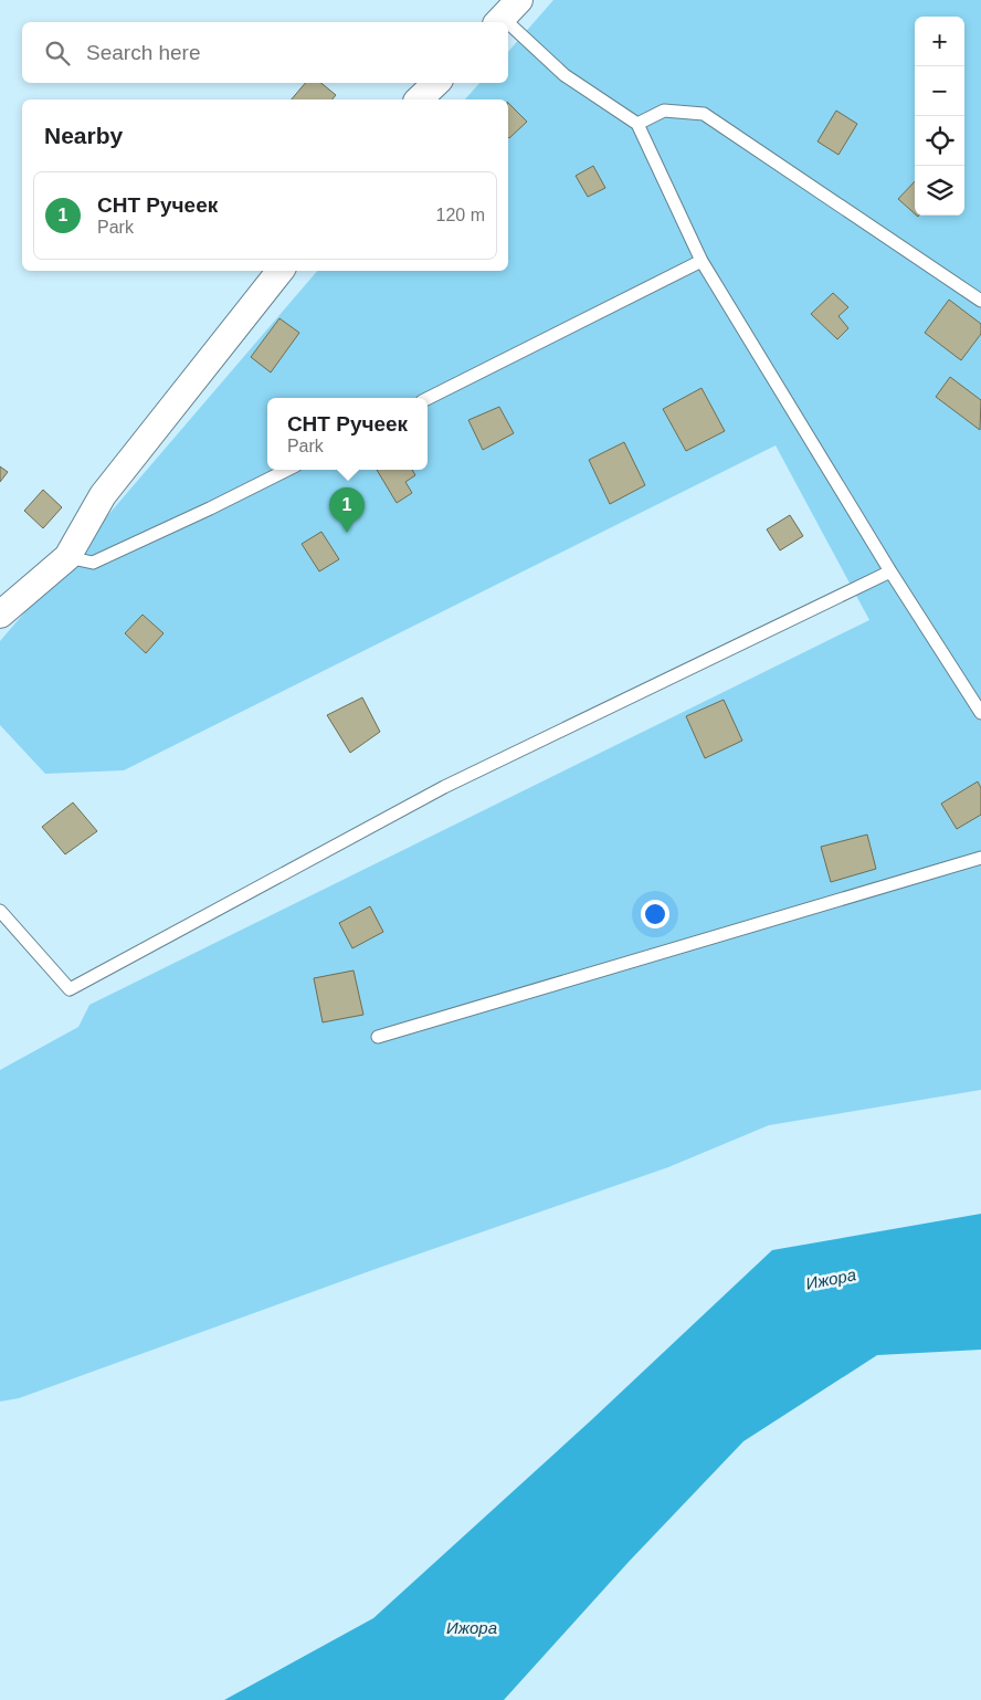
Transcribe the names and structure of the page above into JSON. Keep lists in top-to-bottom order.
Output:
{
  "water": ["Ижора"],
  "page": {
    "map_buttons": ["+", "−"],
    "search": "Search here",
    "heading": "Nearby",
    "list": [
      {
        "mark": "1",
        "name": "СНТ Ручеек",
        "note": "Park",
        "value": "120 m"
      }
    ],
    "popup": ["СНТ Ручеек", "Park"],
    "pins": "1"
  }
}
